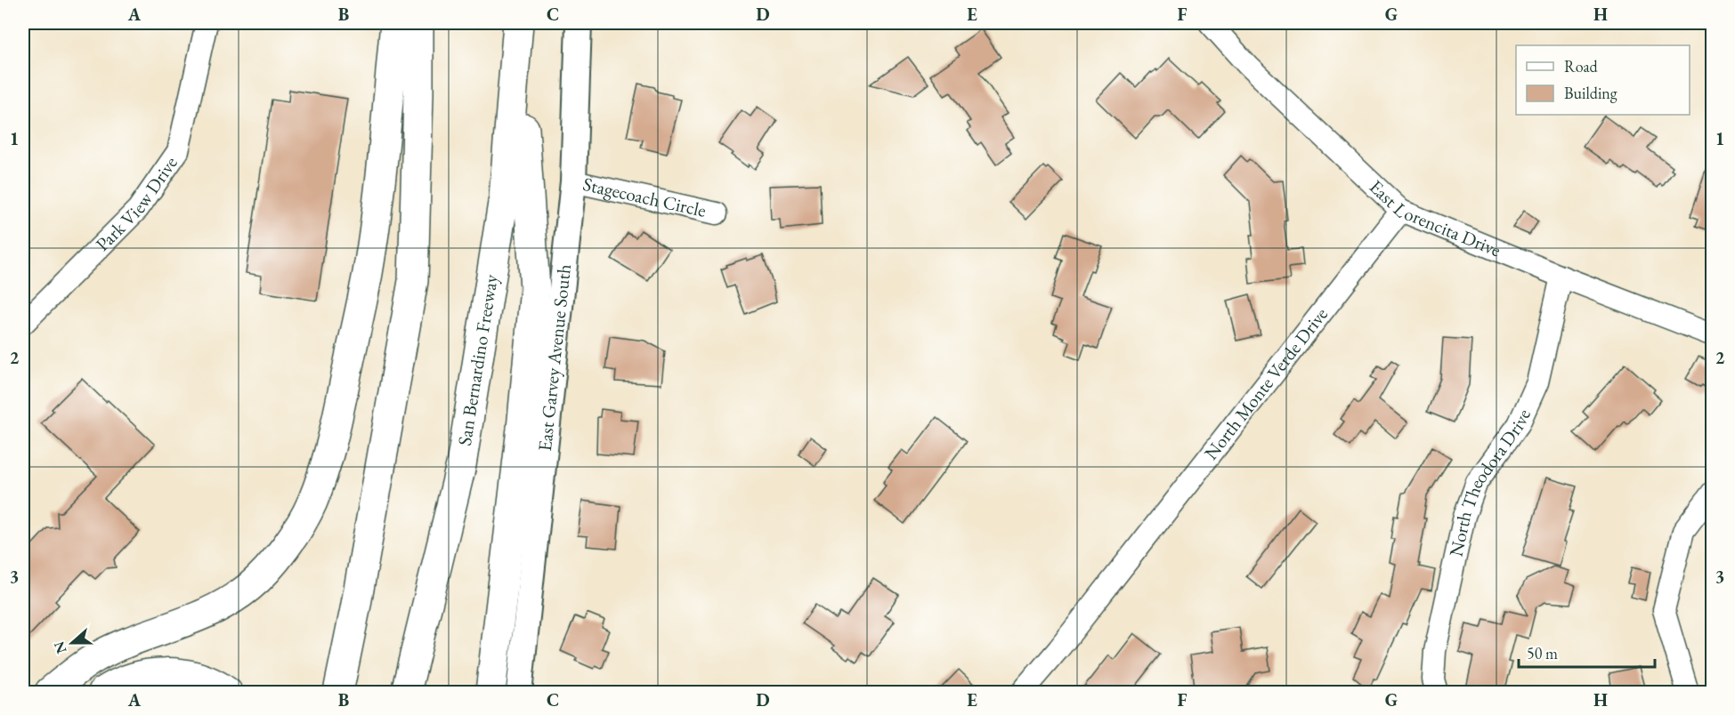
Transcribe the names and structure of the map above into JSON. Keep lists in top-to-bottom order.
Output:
{
  "streets": {
    "highway": ["San Bernardino Freeway"],
    "street": [
      "Stagecoach Circle",
      "Park View Drive",
      "East Lorencita Drive",
      "East Garvey Avenue South",
      "North Monte Verde Drive",
      "North Theodora Drive"
    ]
  },
  "crossings": [
    ["Stagecoach Circle", "East Garvey Avenue South"],
    ["East Lorencita Drive", "North Monte Verde Drive"],
    ["East Lorencita Drive", "North Theodora Drive"]
  ],
  "legend": ["Road", "Building"],
  "scale_bar": "50 m",
  "north": "left",
  "grid": {
    "columns": [
      "A",
      "B",
      "C",
      "D",
      "E",
      "F",
      "G",
      "H"
    ],
    "rows": ["1", "2", "3"]
  }
}
